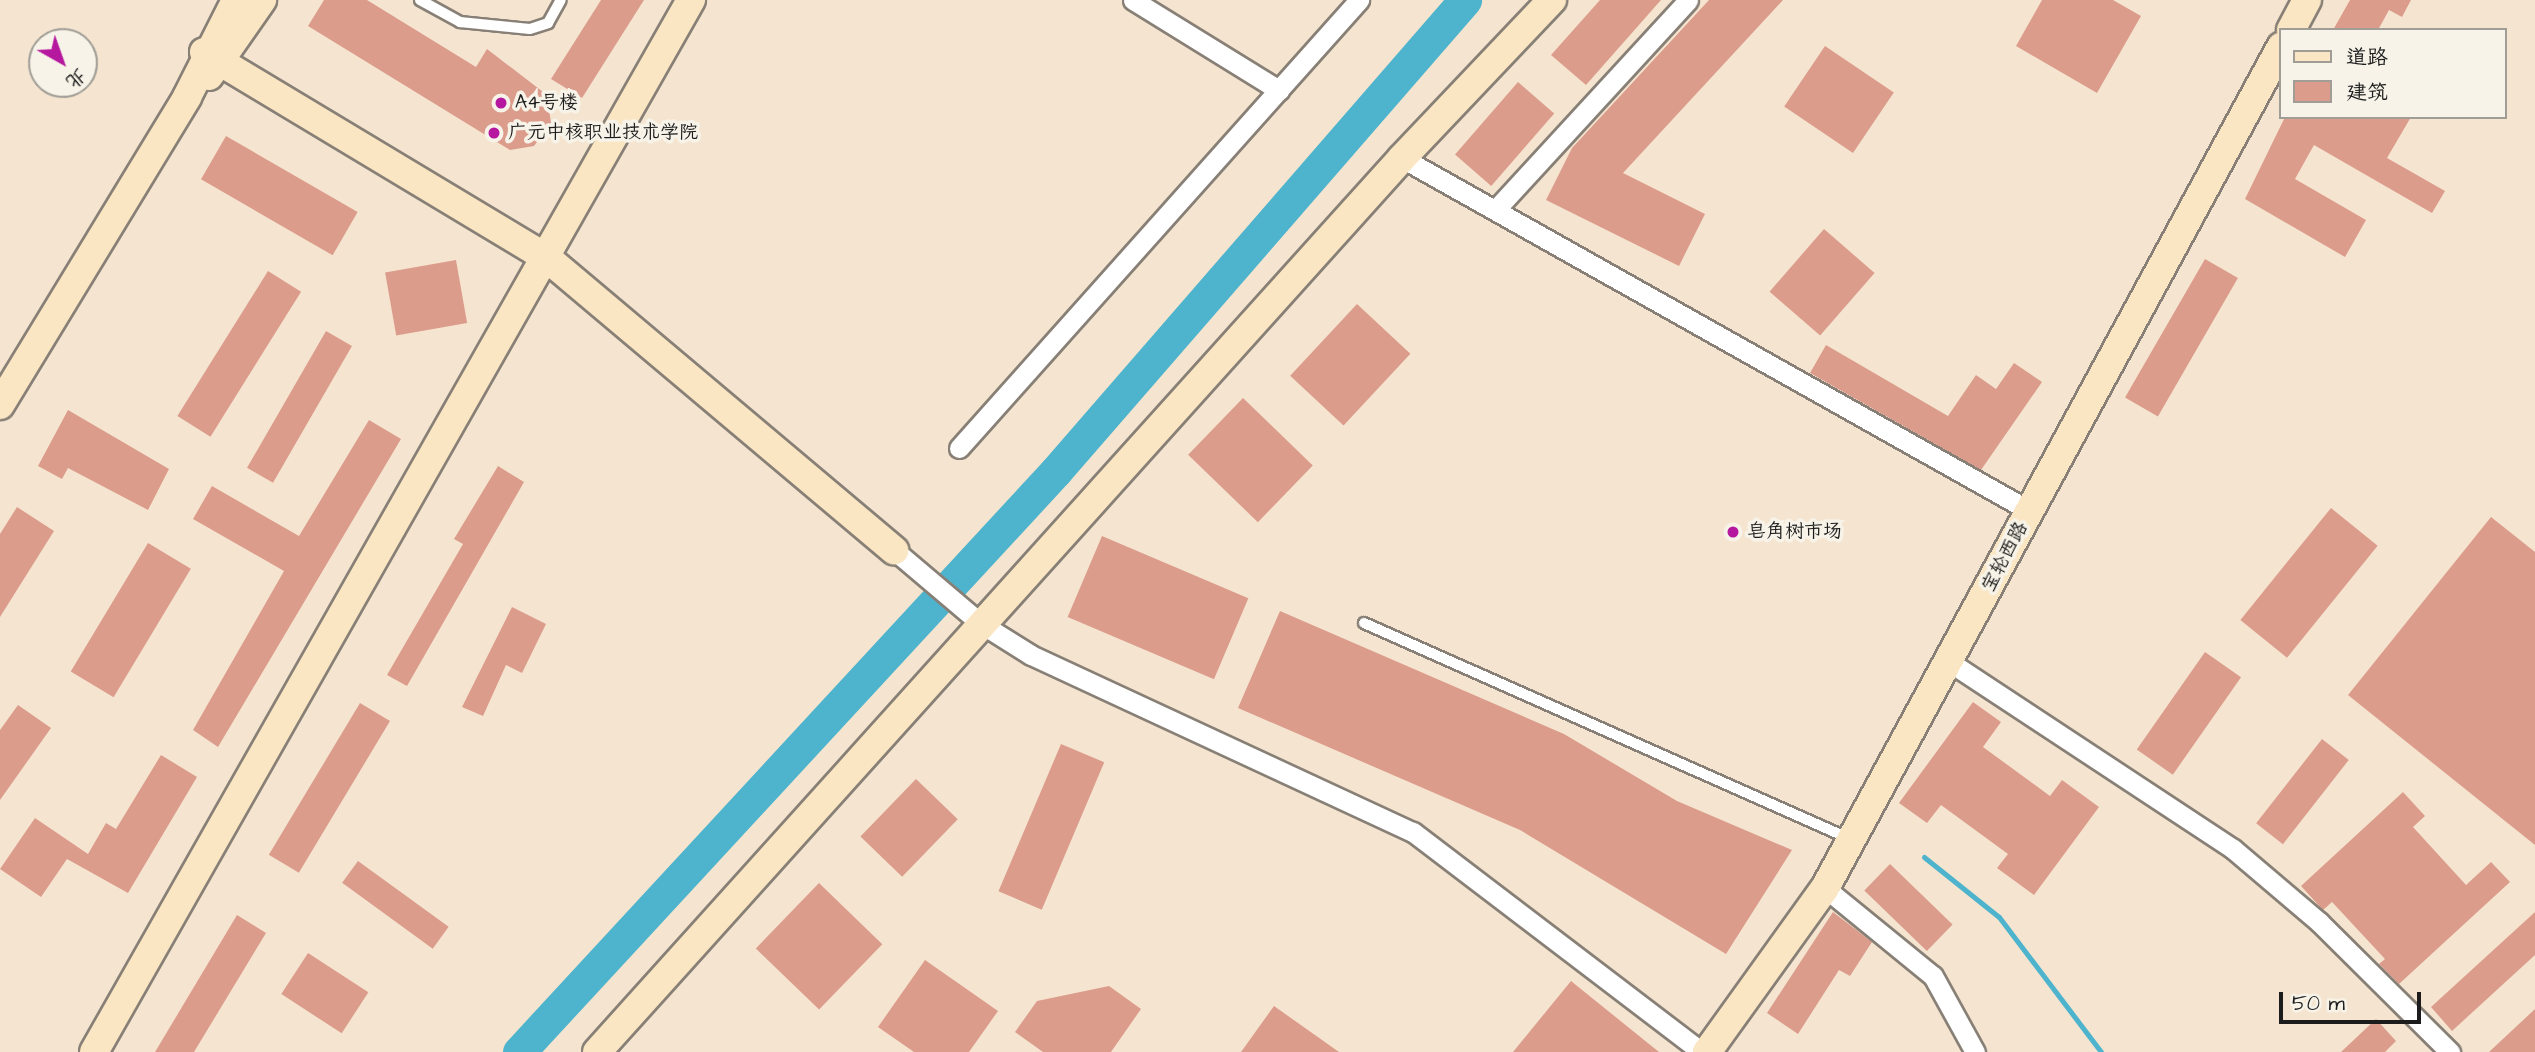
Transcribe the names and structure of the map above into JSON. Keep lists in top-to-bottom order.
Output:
{
  "streets": {
    "street": ["宝轮西路"]
  },
  "places": ["A4号楼", "广元中核职业技术学院", "皂角树市场"],
  "legend": ["道路", "建筑"],
  "scale_bar": "50 m",
  "north": "bottom right"
}
